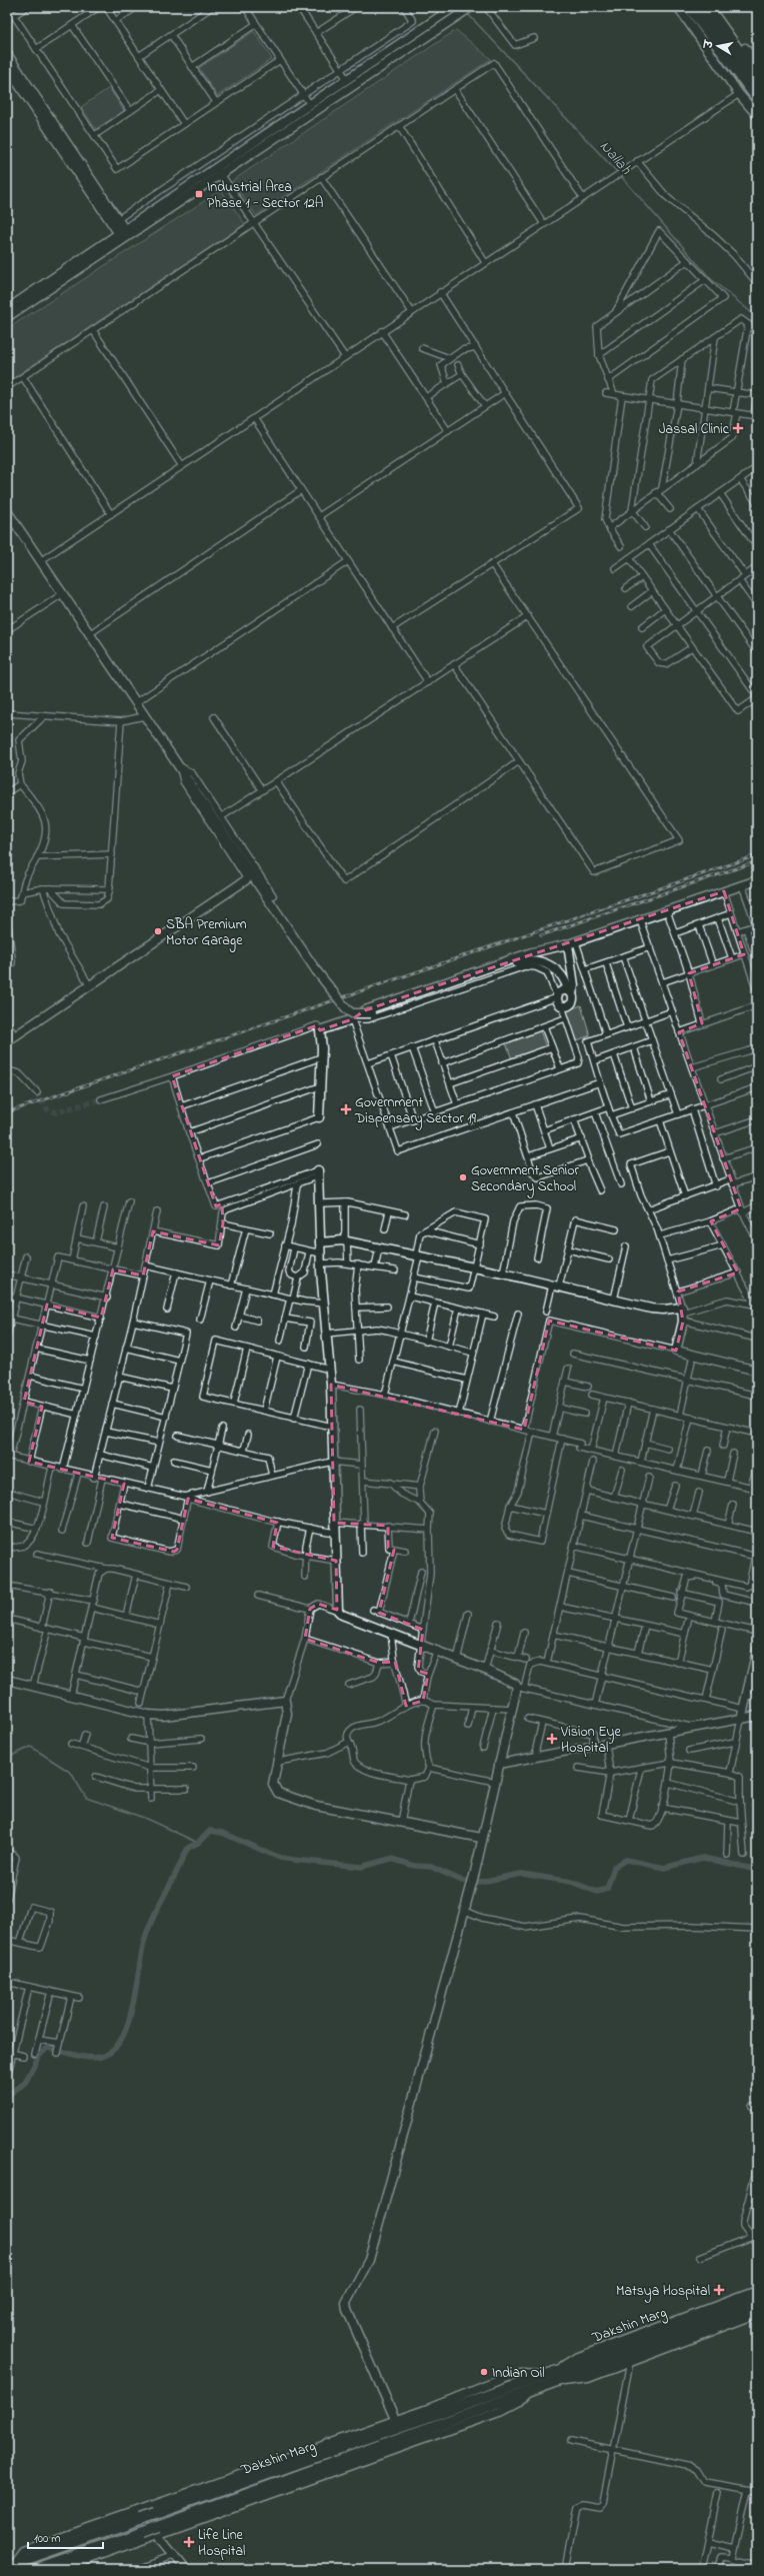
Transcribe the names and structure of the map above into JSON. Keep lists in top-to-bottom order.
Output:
{
  "streets": {
    "highway": ["Dakshin Marg"]
  },
  "water": ["Nallah"],
  "places": {
    "transit": ["Industrial Area Phase 1 - Sector 12A"],
    "health": [
      "Jassal Clinic",
      "Government Dispensary Sector 19",
      "Vision Eye Hospital",
      "Matsya Hospital",
      "Life Line Hospital"
    ],
    "other": ["SBA Premium Motor Garage", "Government Senior Secondary School", "Indian Oil"]
  },
  "scale_bar": "100 m",
  "north": "left"
}
